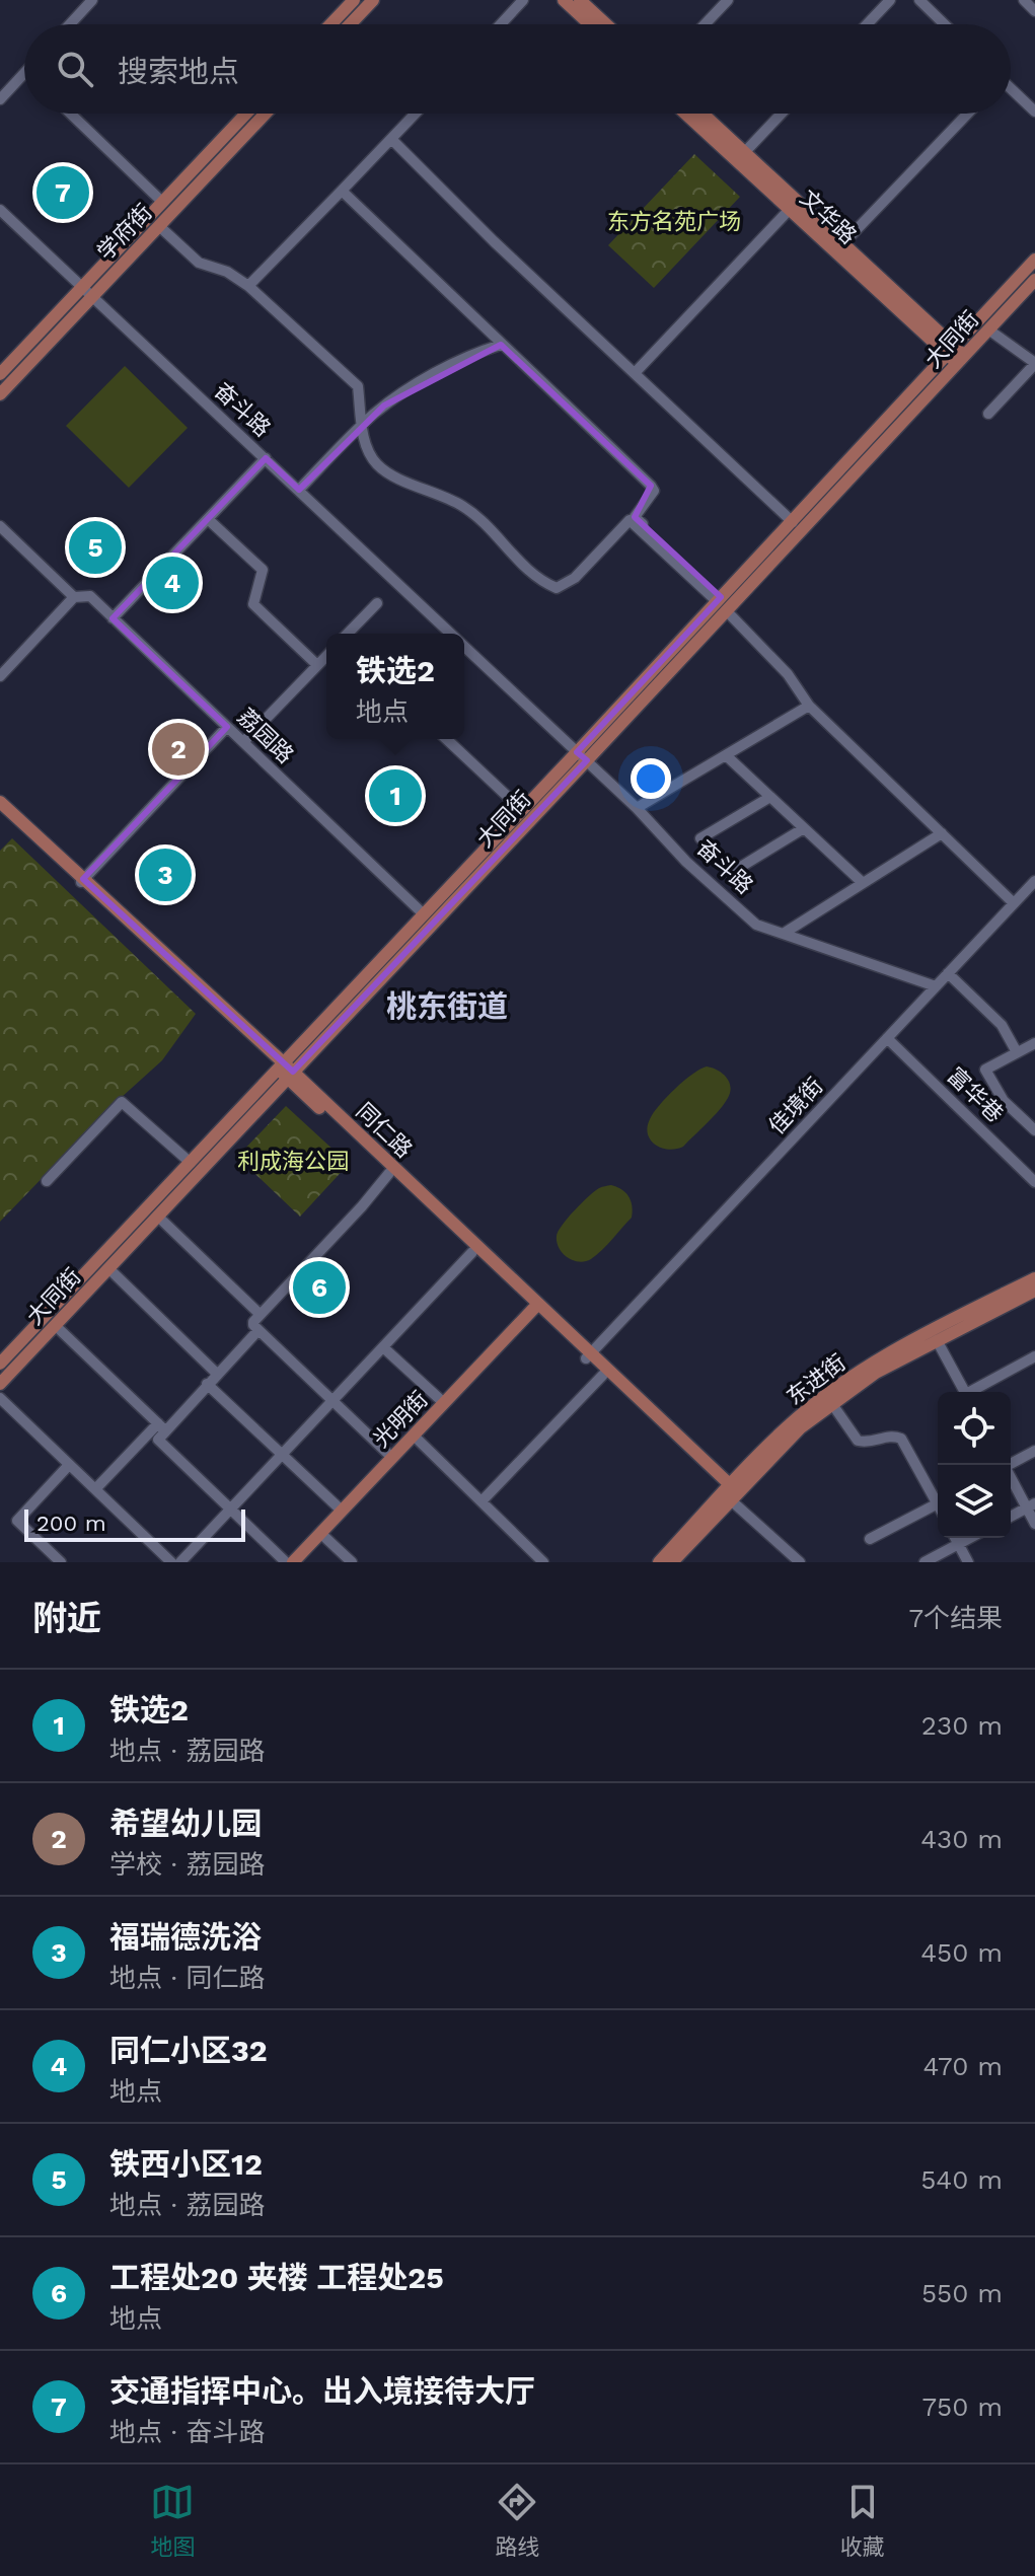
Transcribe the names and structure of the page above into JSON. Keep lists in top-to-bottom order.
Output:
{
  "streets": {
    "main road": [
      "文华路",
      "学府街",
      "大同街",
      "同仁路",
      "东进街",
      "光明街"
    ],
    "street": [
      "奋斗路",
      "荔园路",
      "富华巷",
      "佳境街"
    ]
  },
  "crossings": [
    ["文华路", "大同街"],
    ["学府街", "奋斗路"],
    ["大同街", "奋斗路"],
    ["大同街", "荔园路"],
    ["大同街", "同仁路"],
    ["奋斗路", "佳境街"],
    ["富华巷", "佳境街"],
    ["佳境街", "同仁路"],
    ["同仁路", "东进街"],
    ["同仁路", "光明街"]
  ],
  "districts": ["桃东街道"],
  "parks": ["东方名苑广场", "利成海公园"],
  "scale_bar": "200 m",
  "page": {
    "search": "搜索地点",
    "pins": [
      "7",
      "5",
      "4",
      "2",
      "1",
      "3",
      "6"
    ],
    "popup": ["铁选2", "地点"],
    "scale": "200 m",
    "heading": ["附近", "7个结果"],
    "list": [
      {
        "mark": "1",
        "name": "铁选2",
        "note": "地点 · 荔园路",
        "value": "230 m"
      },
      {
        "mark": "2",
        "name": "希望幼儿园",
        "note": "学校 · 荔园路",
        "value": "430 m"
      },
      {
        "mark": "3",
        "name": "福瑞德洗浴",
        "note": "地点 · 同仁路",
        "value": "450 m"
      },
      {
        "mark": "4",
        "name": "同仁小区32",
        "note": "地点",
        "value": "470 m"
      },
      {
        "mark": "5",
        "name": "铁西小区12",
        "note": "地点 · 荔园路",
        "value": "540 m"
      },
      {
        "mark": "6",
        "name": "工程处20 夹楼 工程处25",
        "note": "地点",
        "value": "550 m"
      },
      {
        "mark": "7",
        "name": "交通指挥中心。出入境接待大厅",
        "note": "地点 · 奋斗路",
        "value": "750 m"
      }
    ],
    "nav": ["地图", "路线", "收藏"]
  }
}
